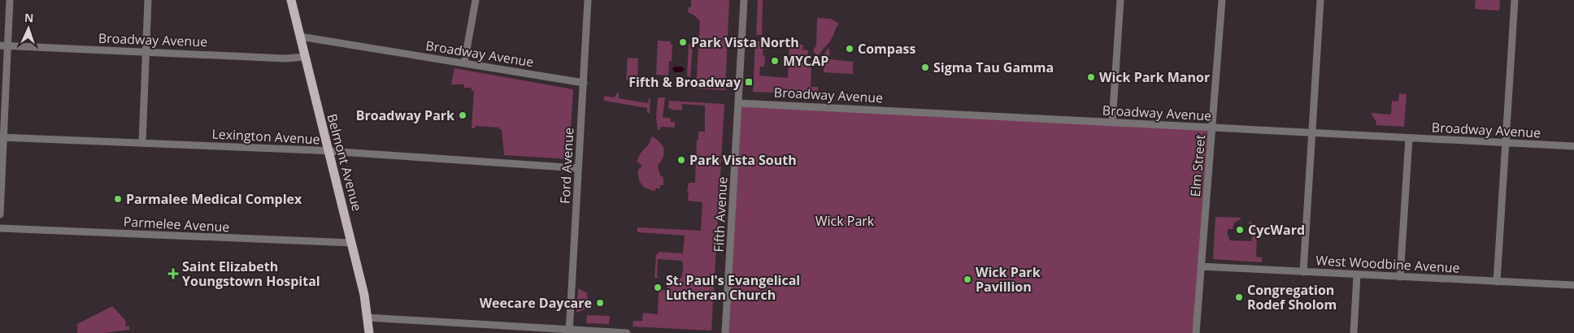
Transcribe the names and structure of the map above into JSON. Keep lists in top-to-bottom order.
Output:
{
  "streets": {
    "main road": ["Belmont Avenue"],
    "street": [
      "Broadway Avenue",
      "Lexington Avenue",
      "Ford Avenue",
      "Elm Street",
      "Fifth Avenue",
      "Parmelee Avenue",
      "West Woodbine Avenue"
    ]
  },
  "crossings": [
    ["Broadway Avenue", "Belmont Avenue"],
    ["Broadway Avenue", "Ford Avenue"],
    ["Broadway Avenue", "Elm Street"],
    ["Broadway Avenue", "Fifth Avenue"],
    ["Lexington Avenue", "Belmont Avenue"],
    ["Lexington Avenue", "Ford Avenue"],
    ["Belmont Avenue", "Parmelee Avenue"],
    ["Elm Street", "West Woodbine Avenue"]
  ],
  "parks": ["Wick Park"],
  "places": {
    "other": [
      "Park Vista North",
      "Compass",
      "MYCAP",
      "Sigma Tau Gamma",
      "Wick Park Manor",
      "Broadway Park",
      "Park Vista South",
      "Parmalee Medical Complex",
      "CycWard",
      "Wick Park Pavillion",
      "St. Paul's Evangelical Lutheran Church",
      "Congregation Rodef Sholom",
      "Weecare Daycare"
    ],
    "transit": ["Fifth & Broadway"],
    "health": ["Saint Elizabeth Youngstown Hospital"]
  },
  "north": "top"
}
